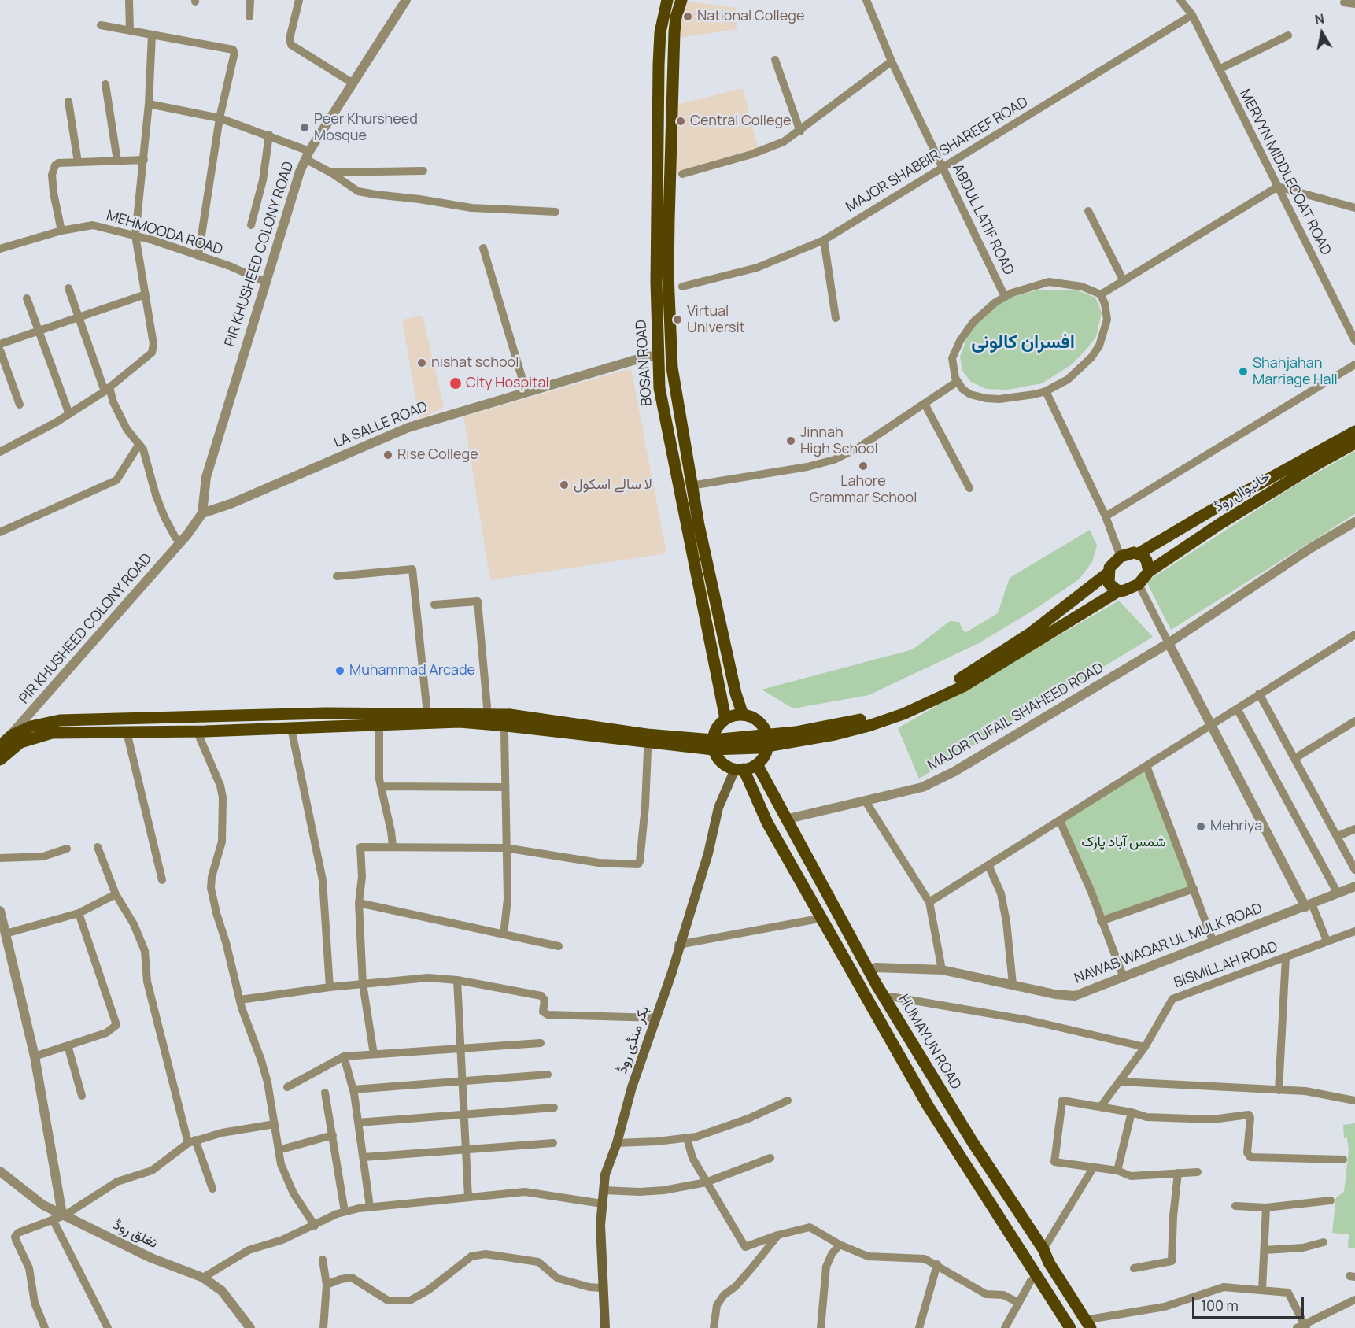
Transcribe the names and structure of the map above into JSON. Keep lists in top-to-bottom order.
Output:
{
  "streets": {
    "main road": [
      "BOSAN ROAD",
      "خانیوال روڈ",
      "بکر منڈی روڈ",
      "HUMAYUN ROAD"
    ],
    "street": [
      "MAJOR SHABBIR SHAREEF ROAD",
      "MERVYN MIDDLECOAT ROAD",
      "ABDUL LATIF ROAD",
      "MEHMOODA ROAD",
      "PIR KHUSHEED COLONY ROAD",
      "LA SALLE ROAD",
      "MAJOR TUFAIL SHAHEED ROAD",
      "NAWAB WAQAR UL MULK ROAD",
      "BISMILLAH ROAD",
      "تغلق روڈ"
    ]
  },
  "crossings": [
    ["MAJOR SHABBIR SHAREEF ROAD", "MERVYN MIDDLECOAT ROAD"],
    ["MAJOR SHABBIR SHAREEF ROAD", "ABDUL LATIF ROAD"],
    ["MEHMOODA ROAD", "PIR KHUSHEED COLONY ROAD"],
    ["PIR KHUSHEED COLONY ROAD", "LA SALLE ROAD"],
    ["BOSAN ROAD", "LA SALLE ROAD"],
    ["BOSAN ROAD", "بکر منڈی روڈ"],
    ["BOSAN ROAD", "HUMAYUN ROAD"],
    ["MAJOR TUFAIL SHAHEED ROAD", "HUMAYUN ROAD"],
    ["بکر منڈی روڈ", "HUMAYUN ROAD"]
  ],
  "districts": ["افسران کالونی"],
  "parks": ["شمس آباد پارک"],
  "places": [
    "National College",
    "Central College",
    "Peer Khursheed Mosque",
    "Virtual Universit",
    "nishat school",
    "Shahjahan Marriage Hall",
    "City Hospital",
    "Jinnah High School",
    "Rise College",
    "Lahore Grammar School",
    "لا سالے اسکول",
    "Muhammad Arcade",
    "Mehriya"
  ],
  "scale_bar": "100 m",
  "north": "top"
}
